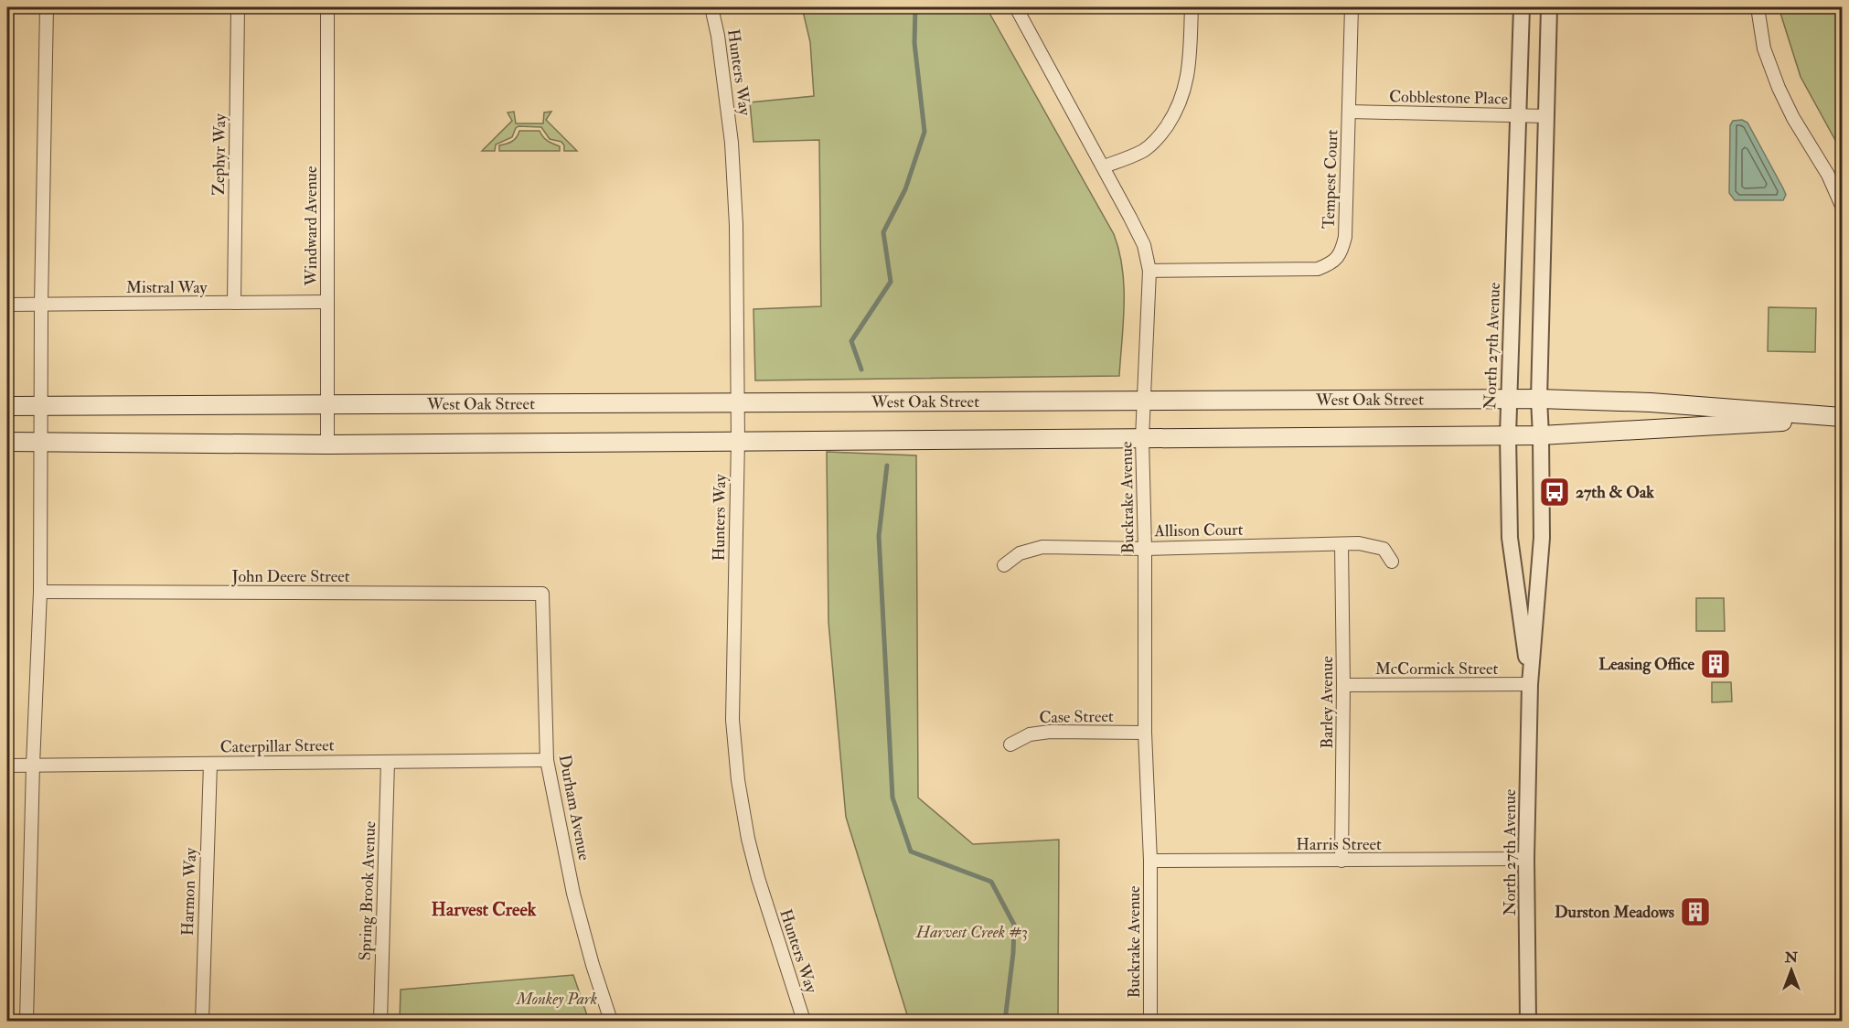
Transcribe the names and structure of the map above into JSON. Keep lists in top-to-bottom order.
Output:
{
  "streets": {
    "main road": ["West Oak Street"],
    "street": [
      "Hunters Way",
      "Cobblestone Place",
      "Zephyr Way",
      "Tempest Court",
      "Windward Avenue",
      "Mistral Way",
      "North 27th Avenue",
      "Buckrake Avenue",
      "Allison Court",
      "John Deere Street",
      "McCormick Street",
      "Barley Avenue",
      "Case Street",
      "Caterpillar Street",
      "Durham Avenue",
      "Harris Street",
      "Spring Brook Avenue",
      "Harmon Way"
    ]
  },
  "crossings": [
    ["Hunters Way", "West Oak Street"],
    ["Cobblestone Place", "Tempest Court"],
    ["Cobblestone Place", "North 27th Avenue"],
    ["Zephyr Way", "Mistral Way"],
    ["Tempest Court", "Buckrake Avenue"],
    ["Windward Avenue", "Mistral Way"],
    ["Windward Avenue", "West Oak Street"],
    ["North 27th Avenue", "West Oak Street"],
    ["North 27th Avenue", "McCormick Street"],
    ["North 27th Avenue", "Harris Street"],
    ["West Oak Street", "Buckrake Avenue"],
    ["Buckrake Avenue", "Allison Court"],
    ["Buckrake Avenue", "Case Street"],
    ["Buckrake Avenue", "Harris Street"],
    ["Allison Court", "Barley Avenue"],
    ["John Deere Street", "Durham Avenue"],
    ["McCormick Street", "Barley Avenue"],
    ["Barley Avenue", "Harris Street"],
    ["Caterpillar Street", "Durham Avenue"],
    ["Caterpillar Street", "Spring Brook Avenue"],
    ["Caterpillar Street", "Harmon Way"]
  ],
  "districts": ["Harvest Creek"],
  "parks": ["Harvest Creek #3", "Monkey Park"],
  "places": {
    "bus stop": ["27th & Oak"],
    "building": ["Leasing Office", "Durston Meadows"]
  },
  "north": "top"
}
